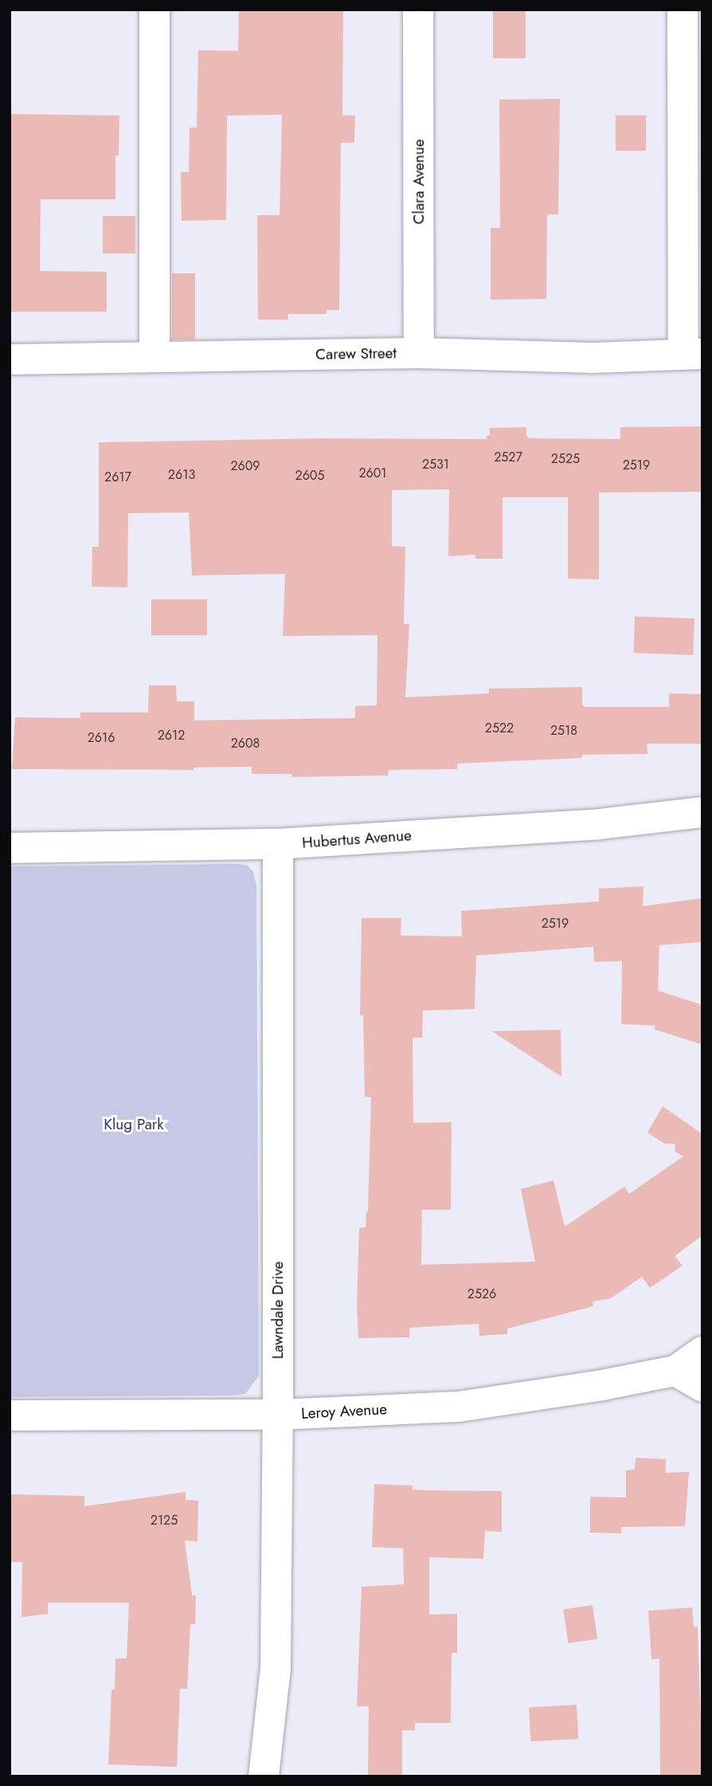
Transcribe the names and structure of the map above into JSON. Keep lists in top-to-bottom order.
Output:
{
  "streets": {
    "street": [
      "Clara Avenue",
      "Carew Street",
      "Hubertus Avenue",
      "Lawndale Drive",
      "Leroy Avenue"
    ]
  },
  "crossings": [
    ["Clara Avenue", "Carew Street"],
    ["Hubertus Avenue", "Lawndale Drive"],
    ["Lawndale Drive", "Leroy Avenue"]
  ],
  "parks": ["Klug Park"],
  "house_numbers": [
    "2527",
    "2525",
    "2531",
    "2519",
    "2609",
    "2601",
    "2613",
    "2605",
    "2617",
    "2522",
    "2518",
    "2612",
    "2616",
    "2608",
    "2519",
    "2526",
    "2125"
  ]
}
